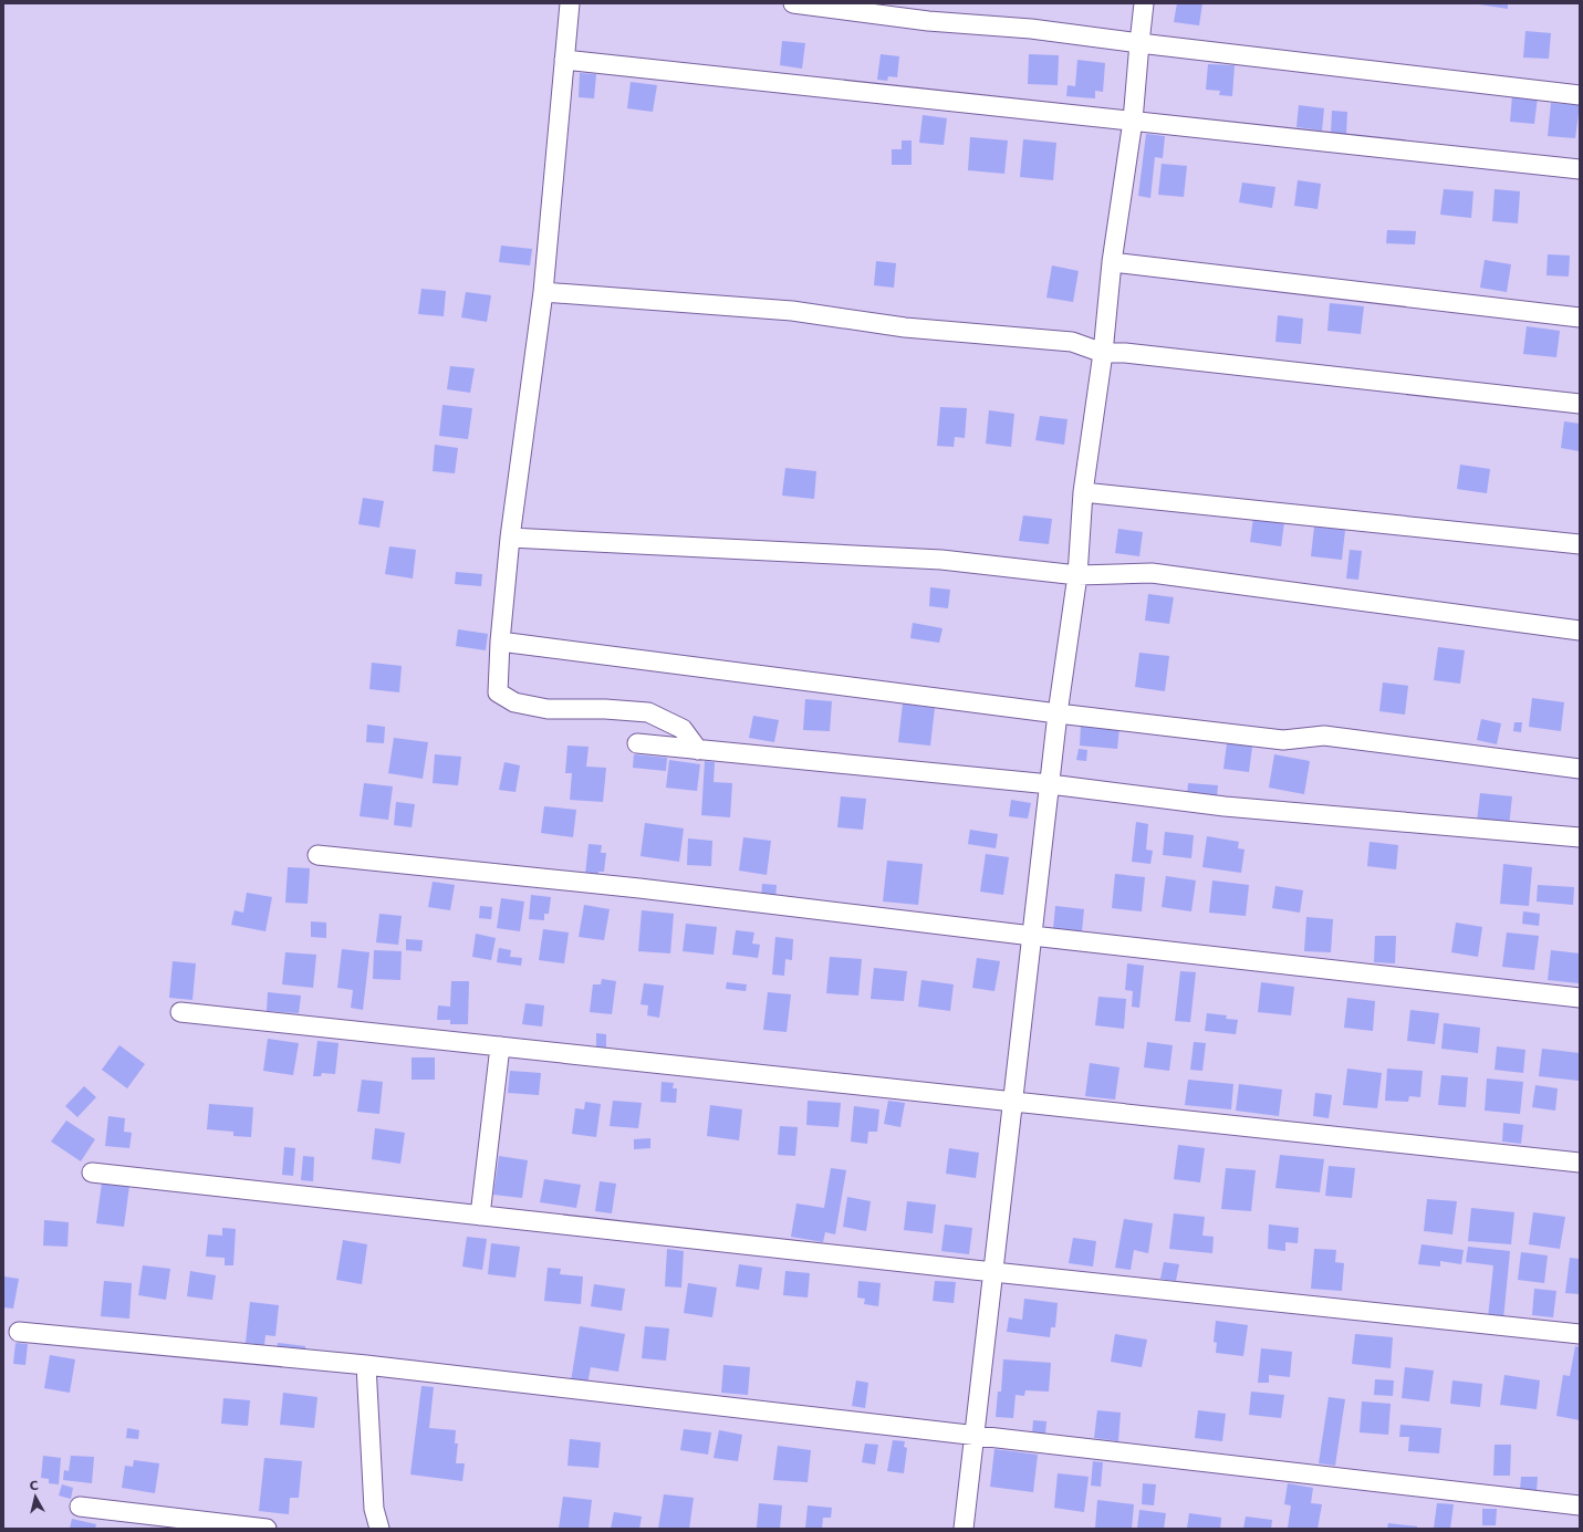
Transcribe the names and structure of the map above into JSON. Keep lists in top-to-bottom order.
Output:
{
  "north": "top"
}
